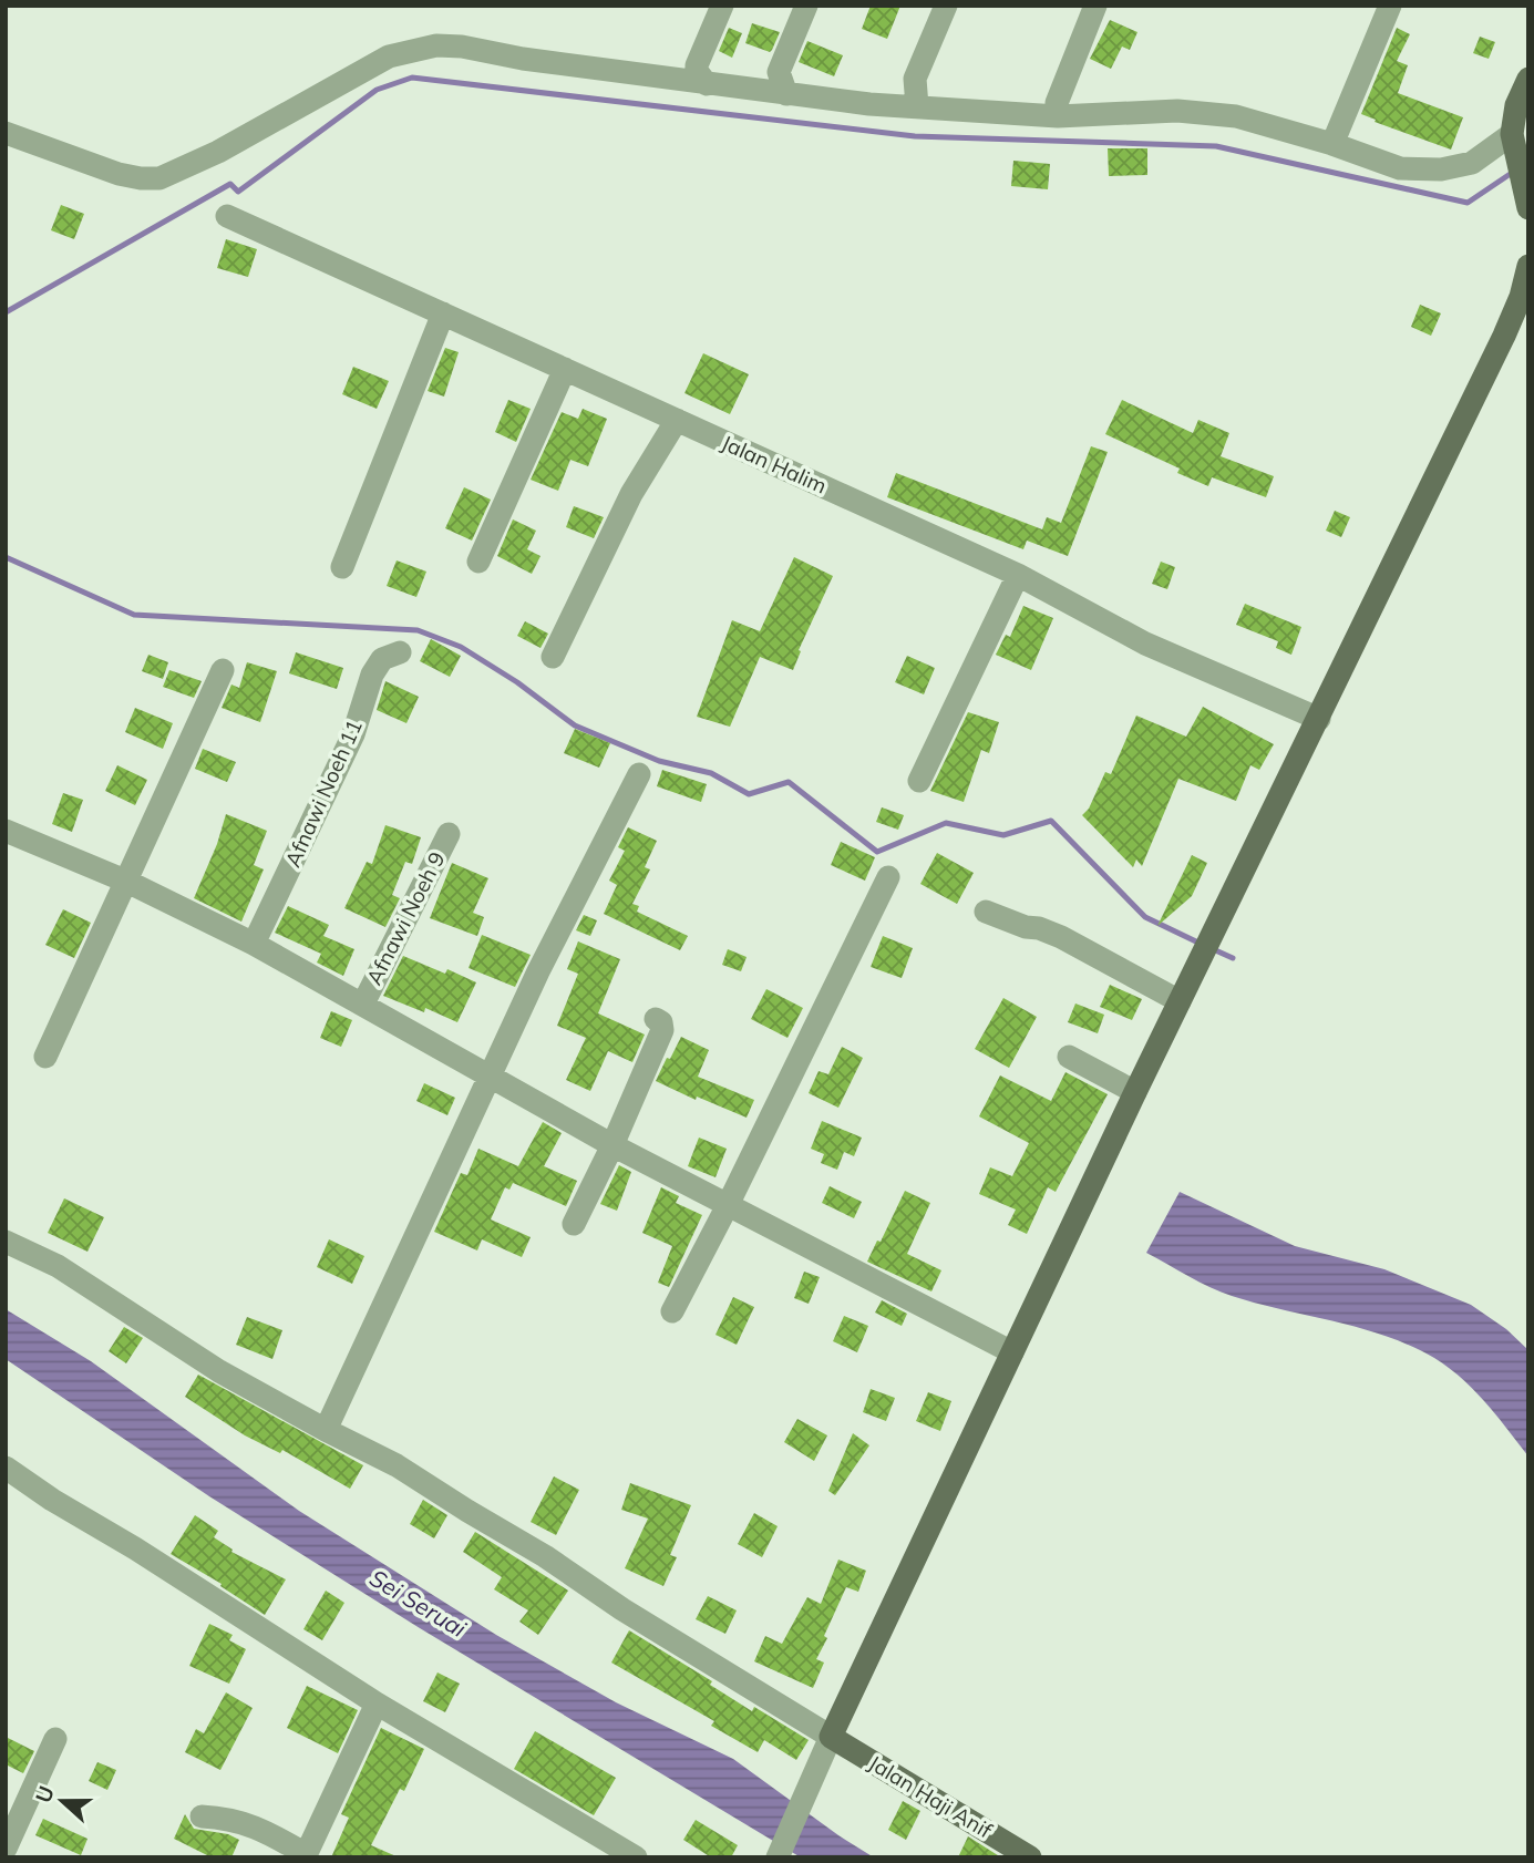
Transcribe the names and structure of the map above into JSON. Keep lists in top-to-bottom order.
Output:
{
  "streets": {
    "main road": ["Jalan Haji Anif"],
    "street": ["Jalan Halim", "Afnawi Noeh 11", "Afnawi Noeh 9"]
  },
  "water": ["Sei Seruai"],
  "north": "left"
}
